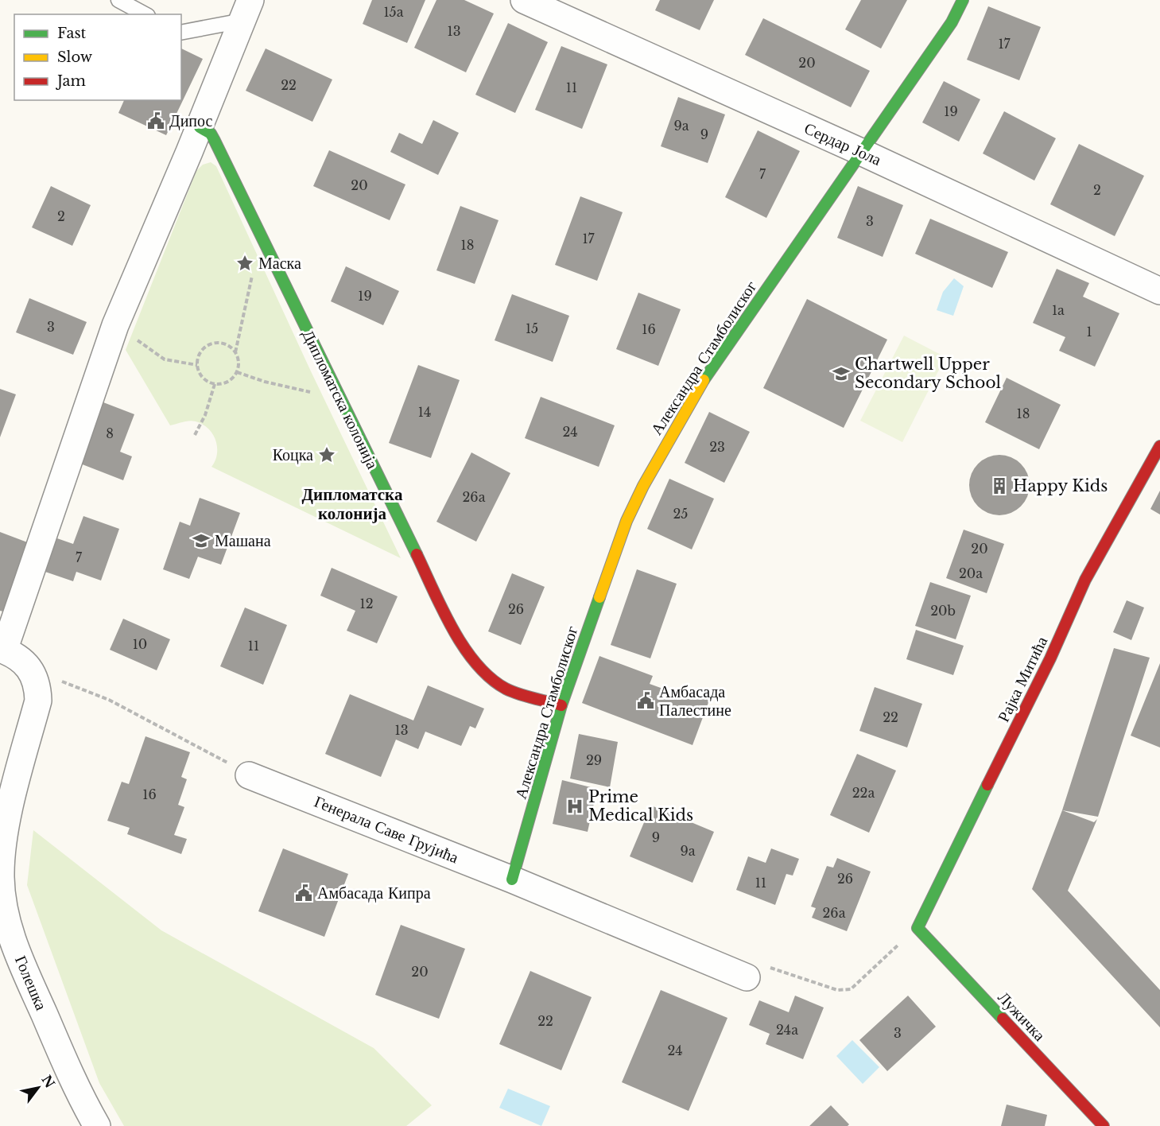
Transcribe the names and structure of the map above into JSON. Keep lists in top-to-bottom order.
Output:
{
  "streets": {
    "street": [
      "Сердар Јола",
      "Александра Стамболиског",
      "Дипломатска колонија",
      "Рајка Митића",
      "Генерала Саве Грујића",
      "Голешка",
      "Лужичка"
    ]
  },
  "crossings": [
    ["Сердар Јола", "Александра Стамболиског"],
    ["Александра Стамболиског", "Дипломатска колонија"],
    ["Александра Стамболиског", "Генерала Саве Грујића"],
    ["Рајка Митића", "Лужичка"]
  ],
  "districts": ["Дипломатска колонија"],
  "places": {
    "public building": ["Дипос", "Амбасада Палестине", "Амбасада Кипра"],
    "place": ["Маска", "Коцка"],
    "school or university": ["Chartwell Upper Secondary School", "Машана"],
    "building": ["Happy Kids"],
    "hospital": ["Prime Medical Kids"]
  },
  "house_numbers": [
    "15a",
    "13",
    "17",
    "20",
    "22",
    "11",
    "19",
    "9a",
    "9",
    "7",
    "20",
    "2",
    "2",
    "3",
    "17",
    "18",
    "19",
    "1a",
    "3",
    "15",
    "16",
    "1",
    "14",
    "18",
    "24",
    "8",
    "23",
    "26a",
    "25",
    "20",
    "7",
    "20a",
    "12",
    "26",
    "20b",
    "10",
    "11",
    "22",
    "13",
    "29",
    "22a",
    "16",
    "9",
    "9a",
    "26",
    "11",
    "26a",
    "20",
    "22",
    "24a",
    "3",
    "24"
  ],
  "legend": ["Fast", "Slow", "Jam"],
  "north": "top right"
}
